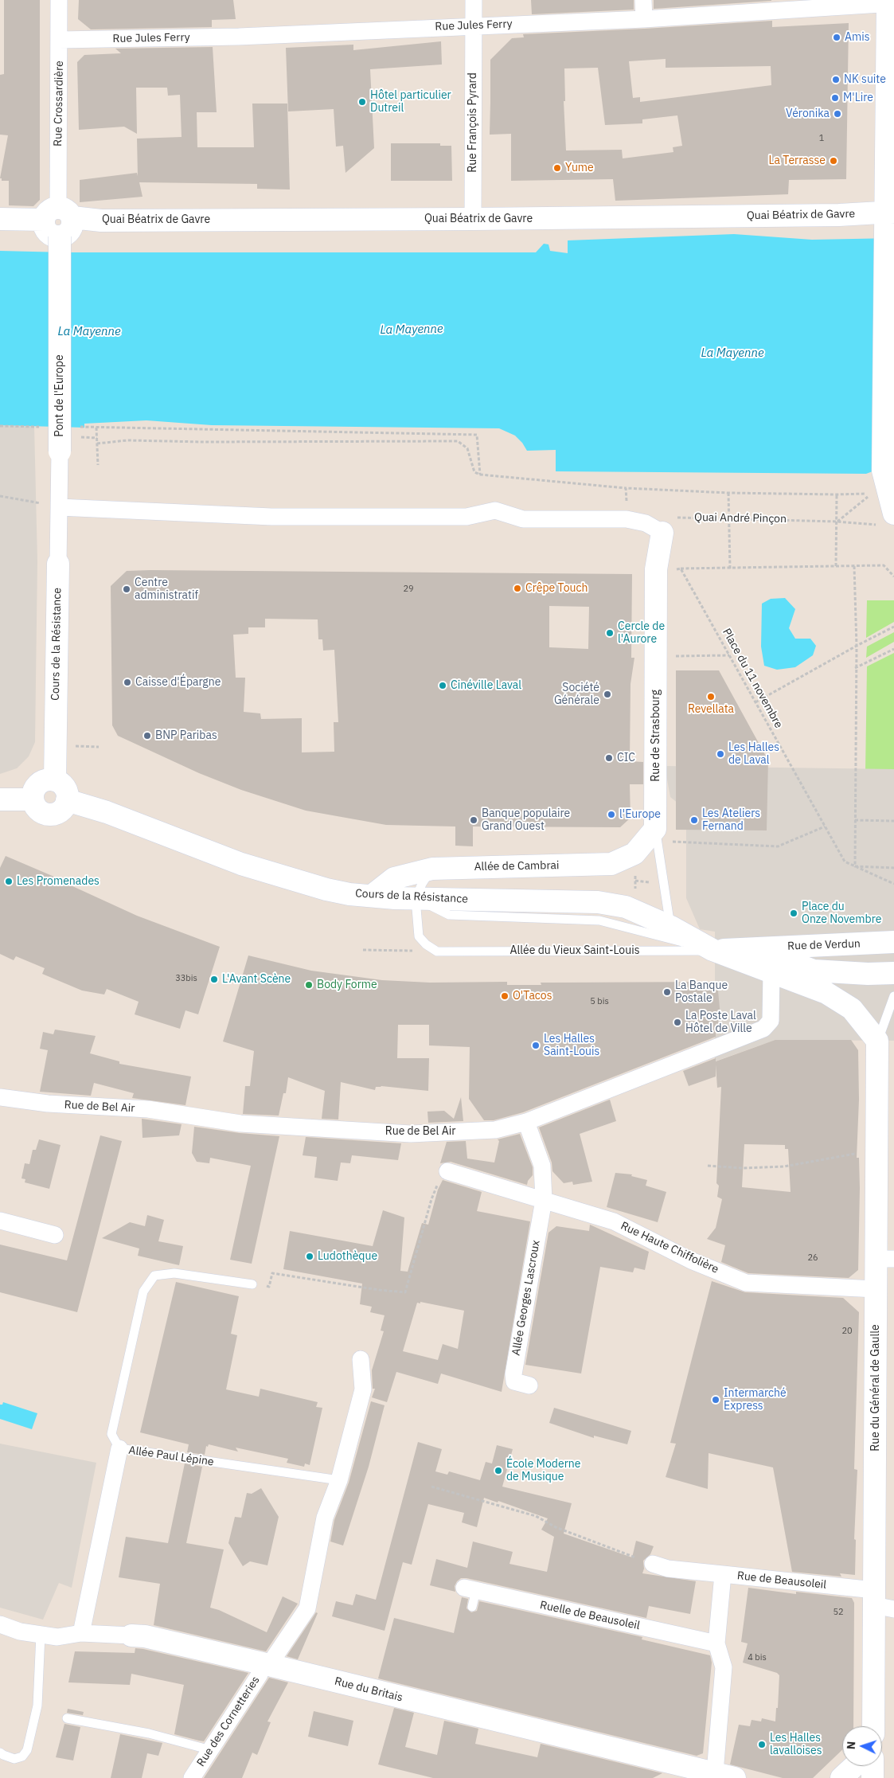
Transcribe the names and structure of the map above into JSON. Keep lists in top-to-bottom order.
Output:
{
  "streets": {
    "main road": [
      "Quai Béatrix de Gavre",
      "Pont de l'Europe",
      "Cours de la Résistance",
      "Rue de Strasbourg",
      "Allée de Cambrai",
      "Rue de Verdun",
      "Rue du Général de Gaulle",
      "Rue du Britais"
    ],
    "street": [
      "Rue Jules Ferry",
      "Rue Crossardière",
      "Rue François Pyrard",
      "Rue de Bel Air",
      "Rue Haute Chiffolière",
      "Allée Georges Lascroux",
      "Allée Paul Lépine",
      "Rue de Beausoleil",
      "Ruelle de Beausoleil",
      "Rue des Cornetteries"
    ],
    "lane": ["Allée du Vieux Saint-Louis"],
    "path": ["Quai André Pinçon", "Place du 11 novembre"]
  },
  "crossings": [
    ["Rue Jules Ferry", "Rue Crossardière"],
    ["Rue Jules Ferry", "Rue François Pyrard"],
    ["Rue Crossardière", "Quai Béatrix de Gavre"],
    ["Rue Crossardière", "Pont de l'Europe"],
    ["Rue François Pyrard", "Quai Béatrix de Gavre"],
    ["Quai Béatrix de Gavre", "Pont de l'Europe"],
    ["Pont de l'Europe", "Cours de la Résistance"],
    ["Quai André Pinçon", "Rue de Strasbourg"],
    ["Cours de la Résistance", "Rue de Strasbourg"],
    ["Cours de la Résistance", "Allée de Cambrai"],
    ["Rue de Strasbourg", "Allée de Cambrai"],
    ["Rue de Verdun", "Allée du Vieux Saint-Louis"],
    ["Rue Haute Chiffolière", "Allée Georges Lascroux"],
    ["Rue Haute Chiffolière", "Rue du Général de Gaulle"],
    ["Rue du Général de Gaulle", "Rue de Beausoleil"],
    ["Allée Paul Lépine", "Rue du Britais"],
    ["Allée Paul Lépine", "Rue des Cornetteries"],
    ["Rue de Beausoleil", "Ruelle de Beausoleil"],
    ["Rue de Beausoleil", "Rue du Britais"],
    ["Rue du Britais", "Rue des Cornetteries"]
  ],
  "water": ["La Mayenne"],
  "places": [
    "Amis",
    "NK suite",
    "M'Lire",
    "Hôtel particulier Dutreil",
    "Véronika",
    "La Terrasse",
    "Yume",
    "Crêpe Touch",
    "Centre administratif",
    "Cercle de l'Aurore",
    "Caisse d'Épargne",
    "Cinéville Laval",
    "Société Générale",
    "Revellata",
    "BNP Paribas",
    "Les Halles de Laval",
    "CIC",
    "l'Europe",
    "Banque populaire Grand Ouest",
    "Les Ateliers Fernand",
    "Les Promenades",
    "Place du Onze Novembre",
    "L'Avant Scène",
    "Body Forme",
    "La Banque Postale",
    "O'Tacos",
    "La Poste Laval Hôtel de Ville",
    "Les Halles Saint-Louis",
    "Ludothèque",
    "Intermarché Express",
    "École Moderne de Musique",
    "Les Halles lavalloises"
  ],
  "house_numbers": [
    "1",
    "29",
    "33bis",
    "5 bis",
    "26",
    "20",
    "52",
    "4 bis"
  ],
  "north": "left"
}
